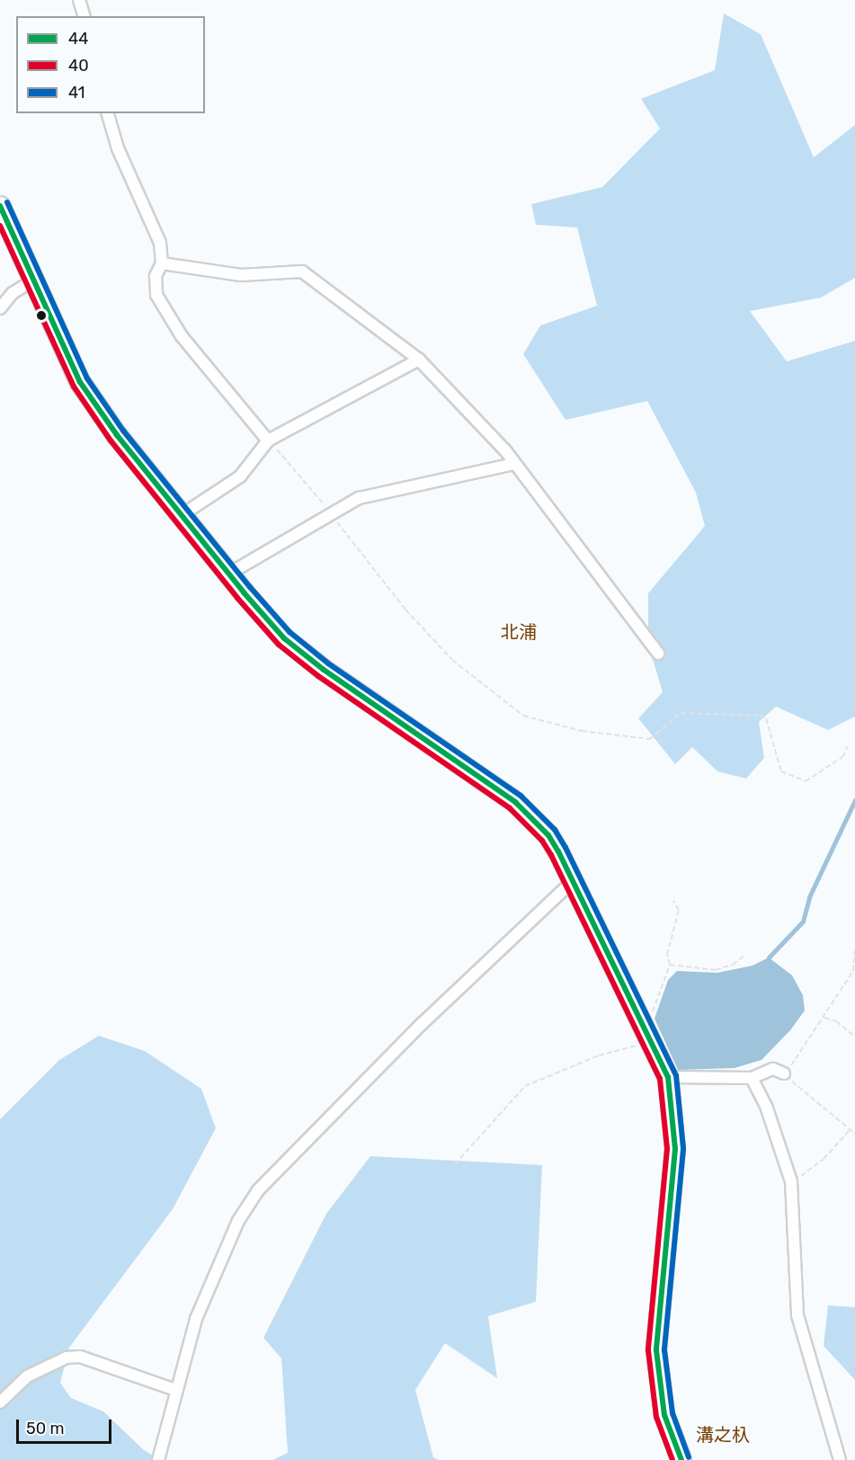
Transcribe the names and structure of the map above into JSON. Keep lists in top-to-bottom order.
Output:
{
  "districts": ["北浦", "溝之杁"],
  "lines": ["transit line 41", "transit line 44", "transit line 40"],
  "legend": ["44", "40", "41"],
  "scale_bar": "50 m"
}
